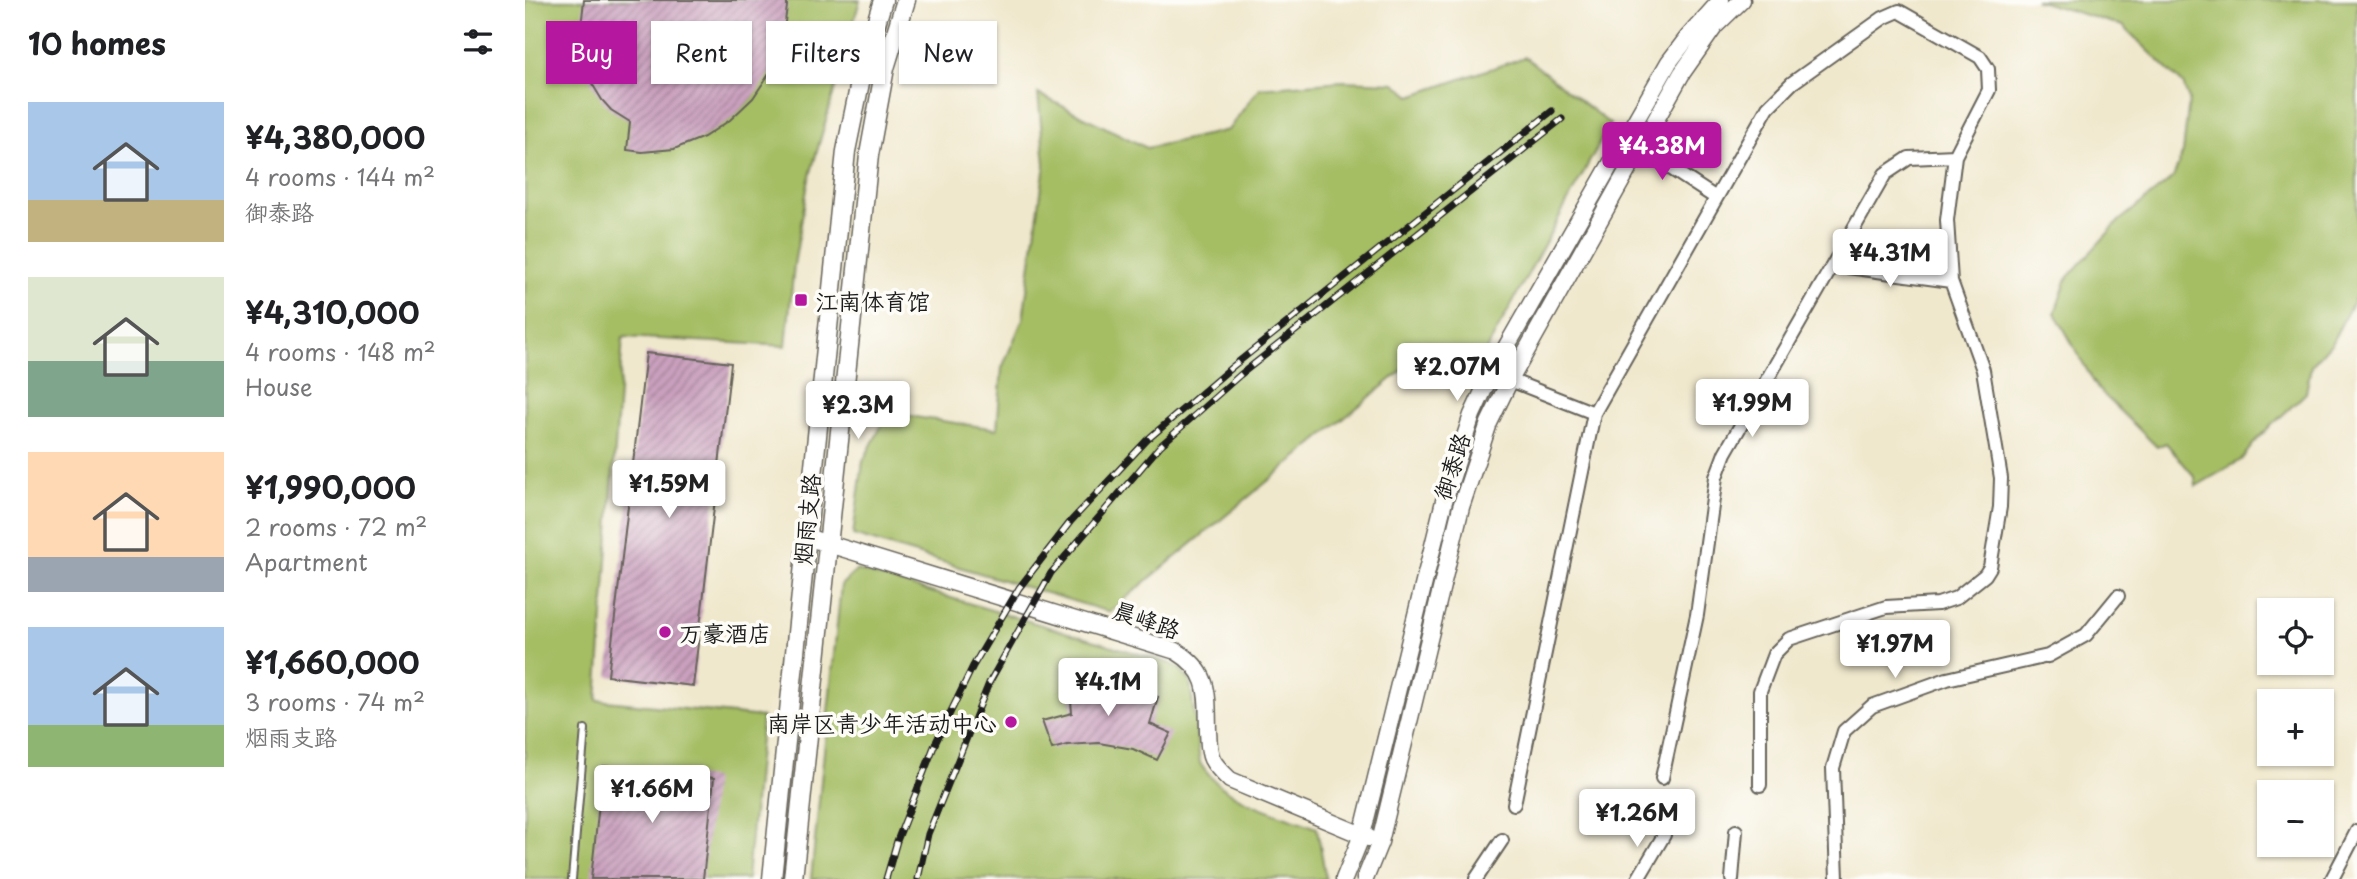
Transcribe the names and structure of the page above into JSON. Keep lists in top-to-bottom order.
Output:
{
  "streets": {
    "main road": ["烟雨支路"],
    "street": ["御泰路", "晨峰路"]
  },
  "crossings": [
    ["御泰路", "晨峰路"],
    ["烟雨支路", "晨峰路"]
  ],
  "places": {
    "transit": ["江南体育馆"],
    "other": ["万豪酒店", "南岸区青少年活动中心"]
  },
  "page": {
    "heading": "10 homes",
    "chip": [
      "Buy",
      "Rent",
      "Filters",
      "New"
    ],
    "list": [
      {
        "name": "¥4,380,000",
        "note": "4 rooms · 144 m² · 御泰路"
      },
      {
        "name": "¥4,310,000",
        "note": "4 rooms · 148 m² · House"
      },
      {
        "name": "¥1,990,000",
        "note": "2 rooms · 72 m² · Apartment"
      },
      {
        "name": "¥1,660,000",
        "note": "3 rooms · 74 m² · 烟雨支路"
      }
    ],
    "price": [
      "¥4.38M",
      "¥4.31M",
      "¥2.07M",
      "¥1.99M",
      "¥2.3M",
      "¥1.59M",
      "¥1.97M",
      "¥4.1M",
      "¥1.66M",
      "¥1.26M"
    ],
    "map_buttons": ["+", "−"]
  }
}
